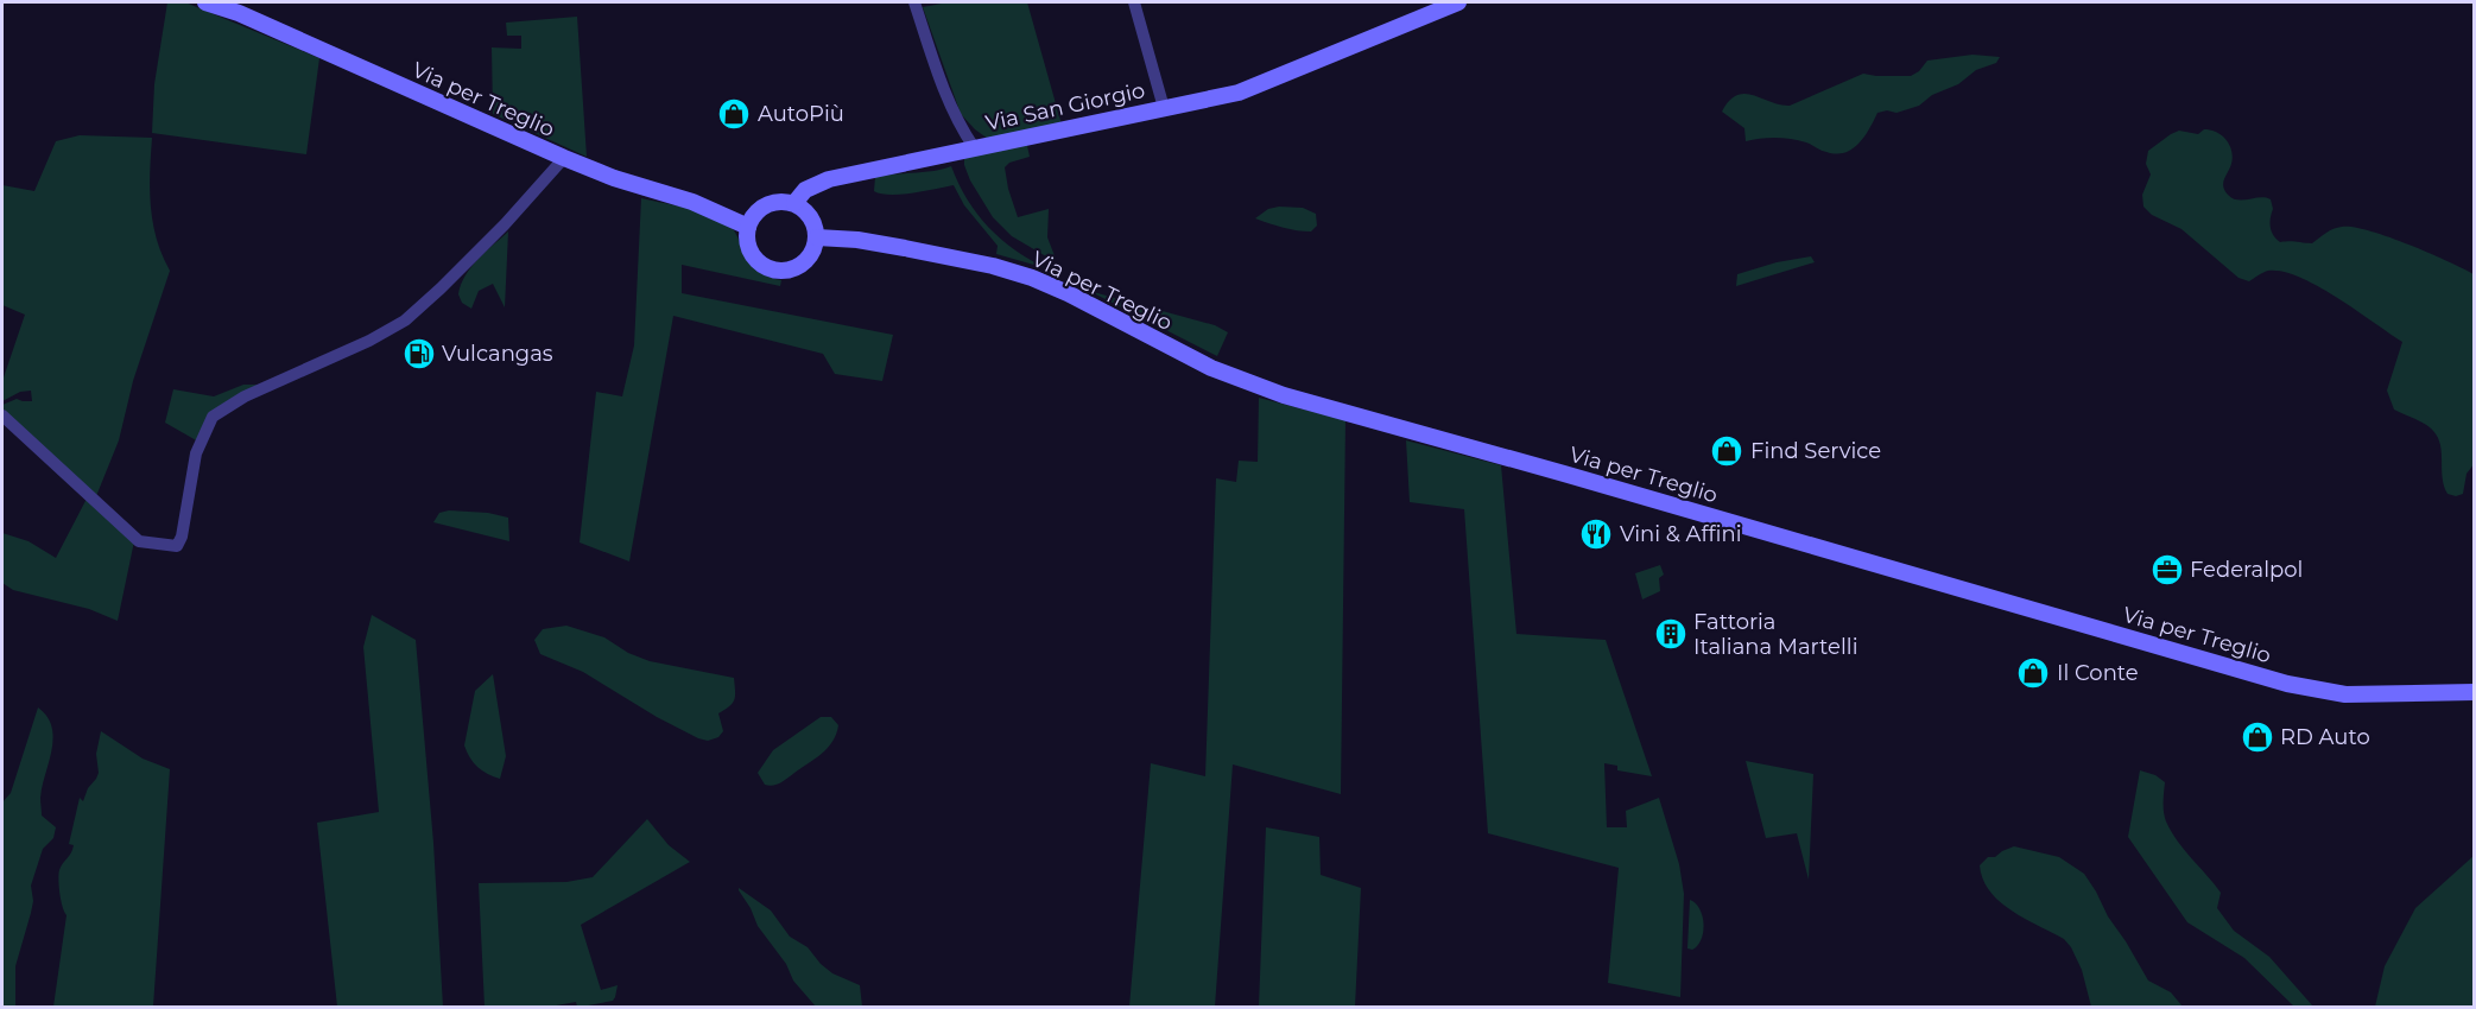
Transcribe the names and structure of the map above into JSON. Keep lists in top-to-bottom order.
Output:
{
  "streets": {
    "main road": ["Via per Treglio", "Via San Giorgio"]
  },
  "crossings": [
    ["Via per Treglio", "Via San Giorgio"]
  ],
  "places": {
    "shop": [
      "AutoPiù",
      "Find Service",
      "Il Conte",
      "RD Auto"
    ],
    "fuel station": ["Vulcangas"],
    "restaurant": ["Vini & Affini"],
    "office": ["Federalpol"],
    "building": ["Fattoria Italiana Martelli"]
  }
}
